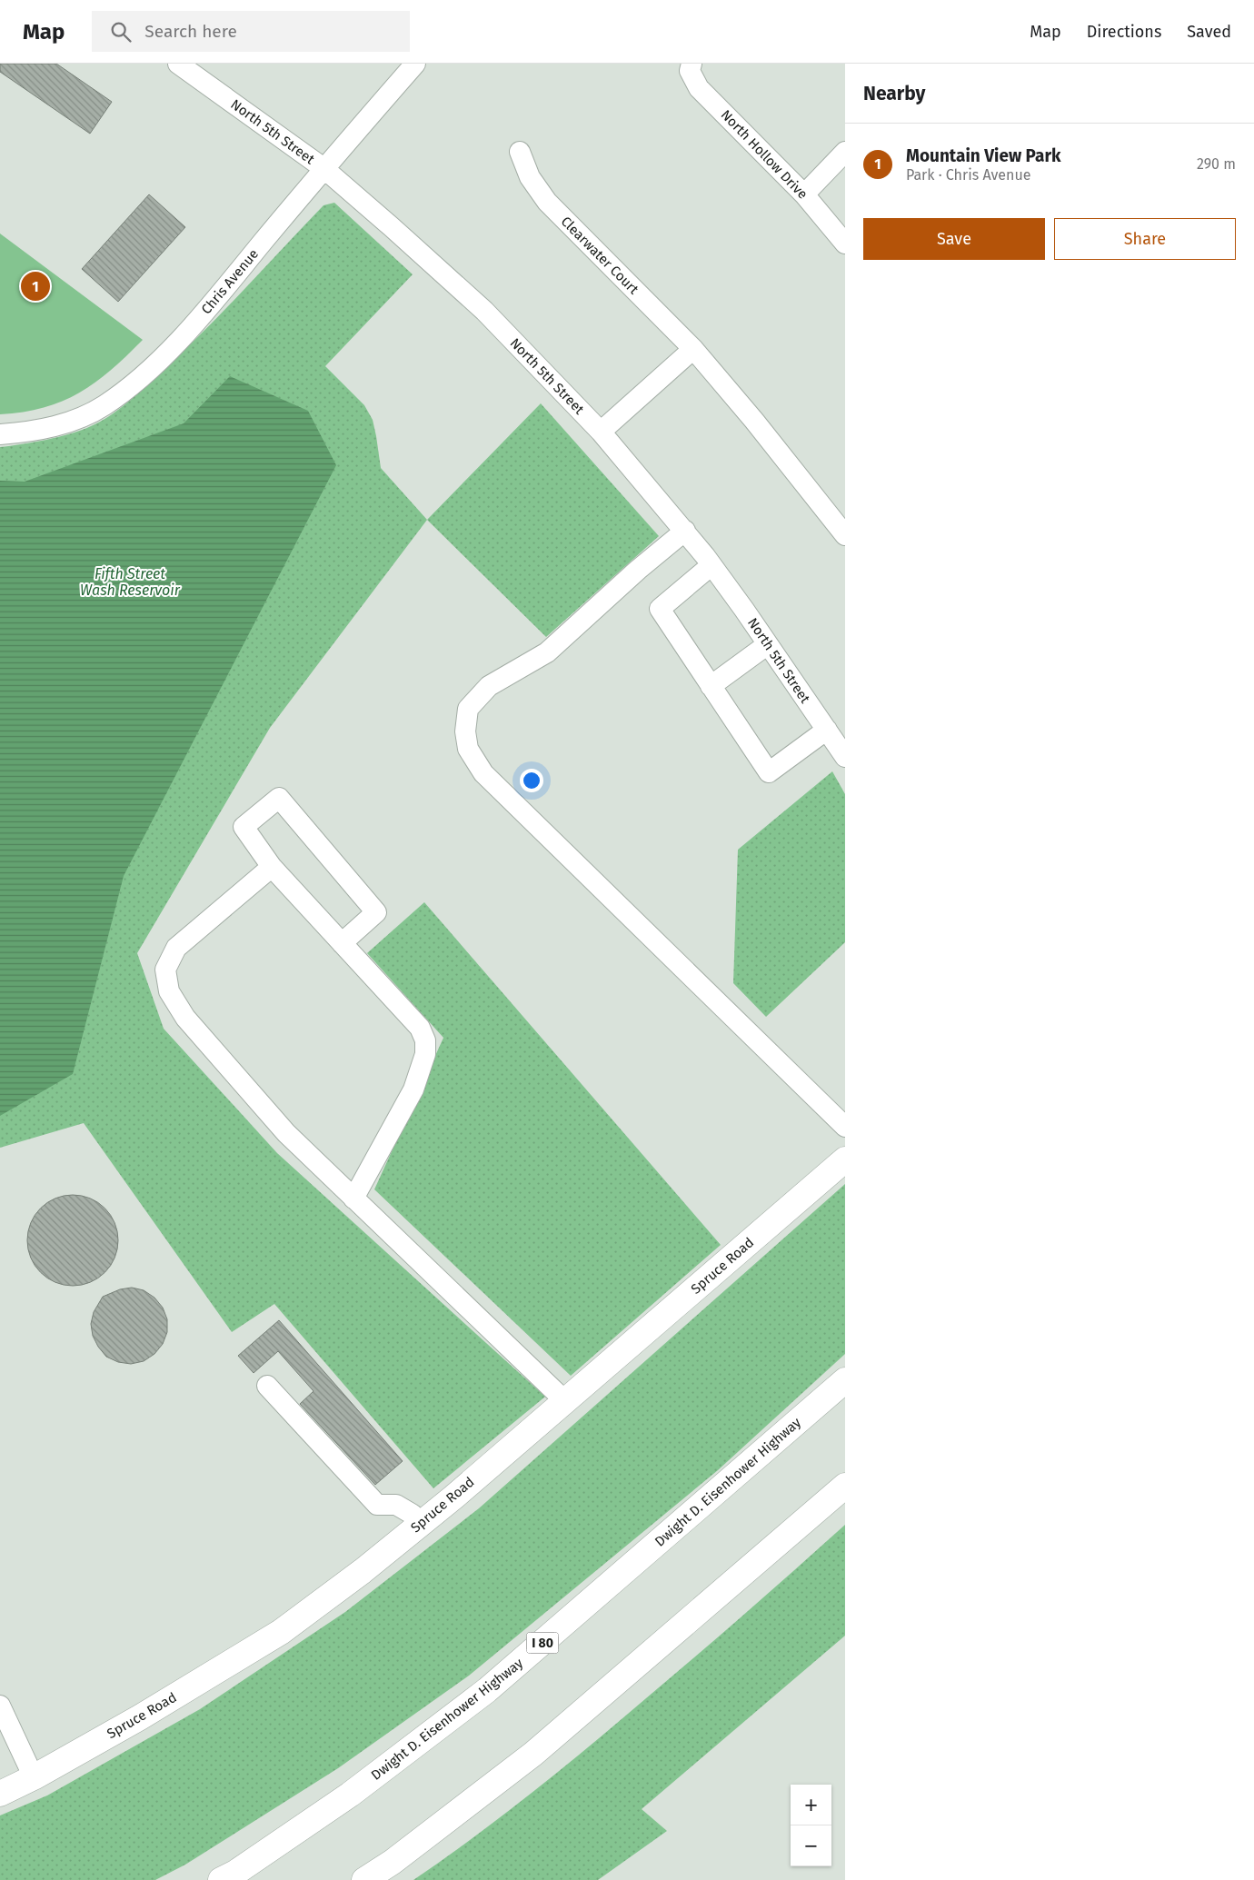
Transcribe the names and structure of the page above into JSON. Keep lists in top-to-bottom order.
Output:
{
  "streets": {
    "main road": ["Spruce Road", "Dwight D. Eisenhower Highway", "I 80"],
    "street": [
      "North 5th Street",
      "North Hollow Drive",
      "Clearwater Court",
      "Chris Avenue"
    ]
  },
  "crossings": [
    ["North 5th Street", "Chris Avenue"]
  ],
  "water": ["Fifth Street Wash Reservoir"],
  "page": {
    "header": "Map",
    "search": "Search here",
    "nav": ["Map", "Directions", "Saved"],
    "heading": "Nearby",
    "list": [
      {
        "mark": "1",
        "name": "Mountain View Park",
        "note": "Park · Chris Avenue",
        "value": "290 m"
      }
    ],
    "buttons": ["Save", "Share"],
    "pins": "1",
    "map_buttons": ["+", "−"]
  }
}
